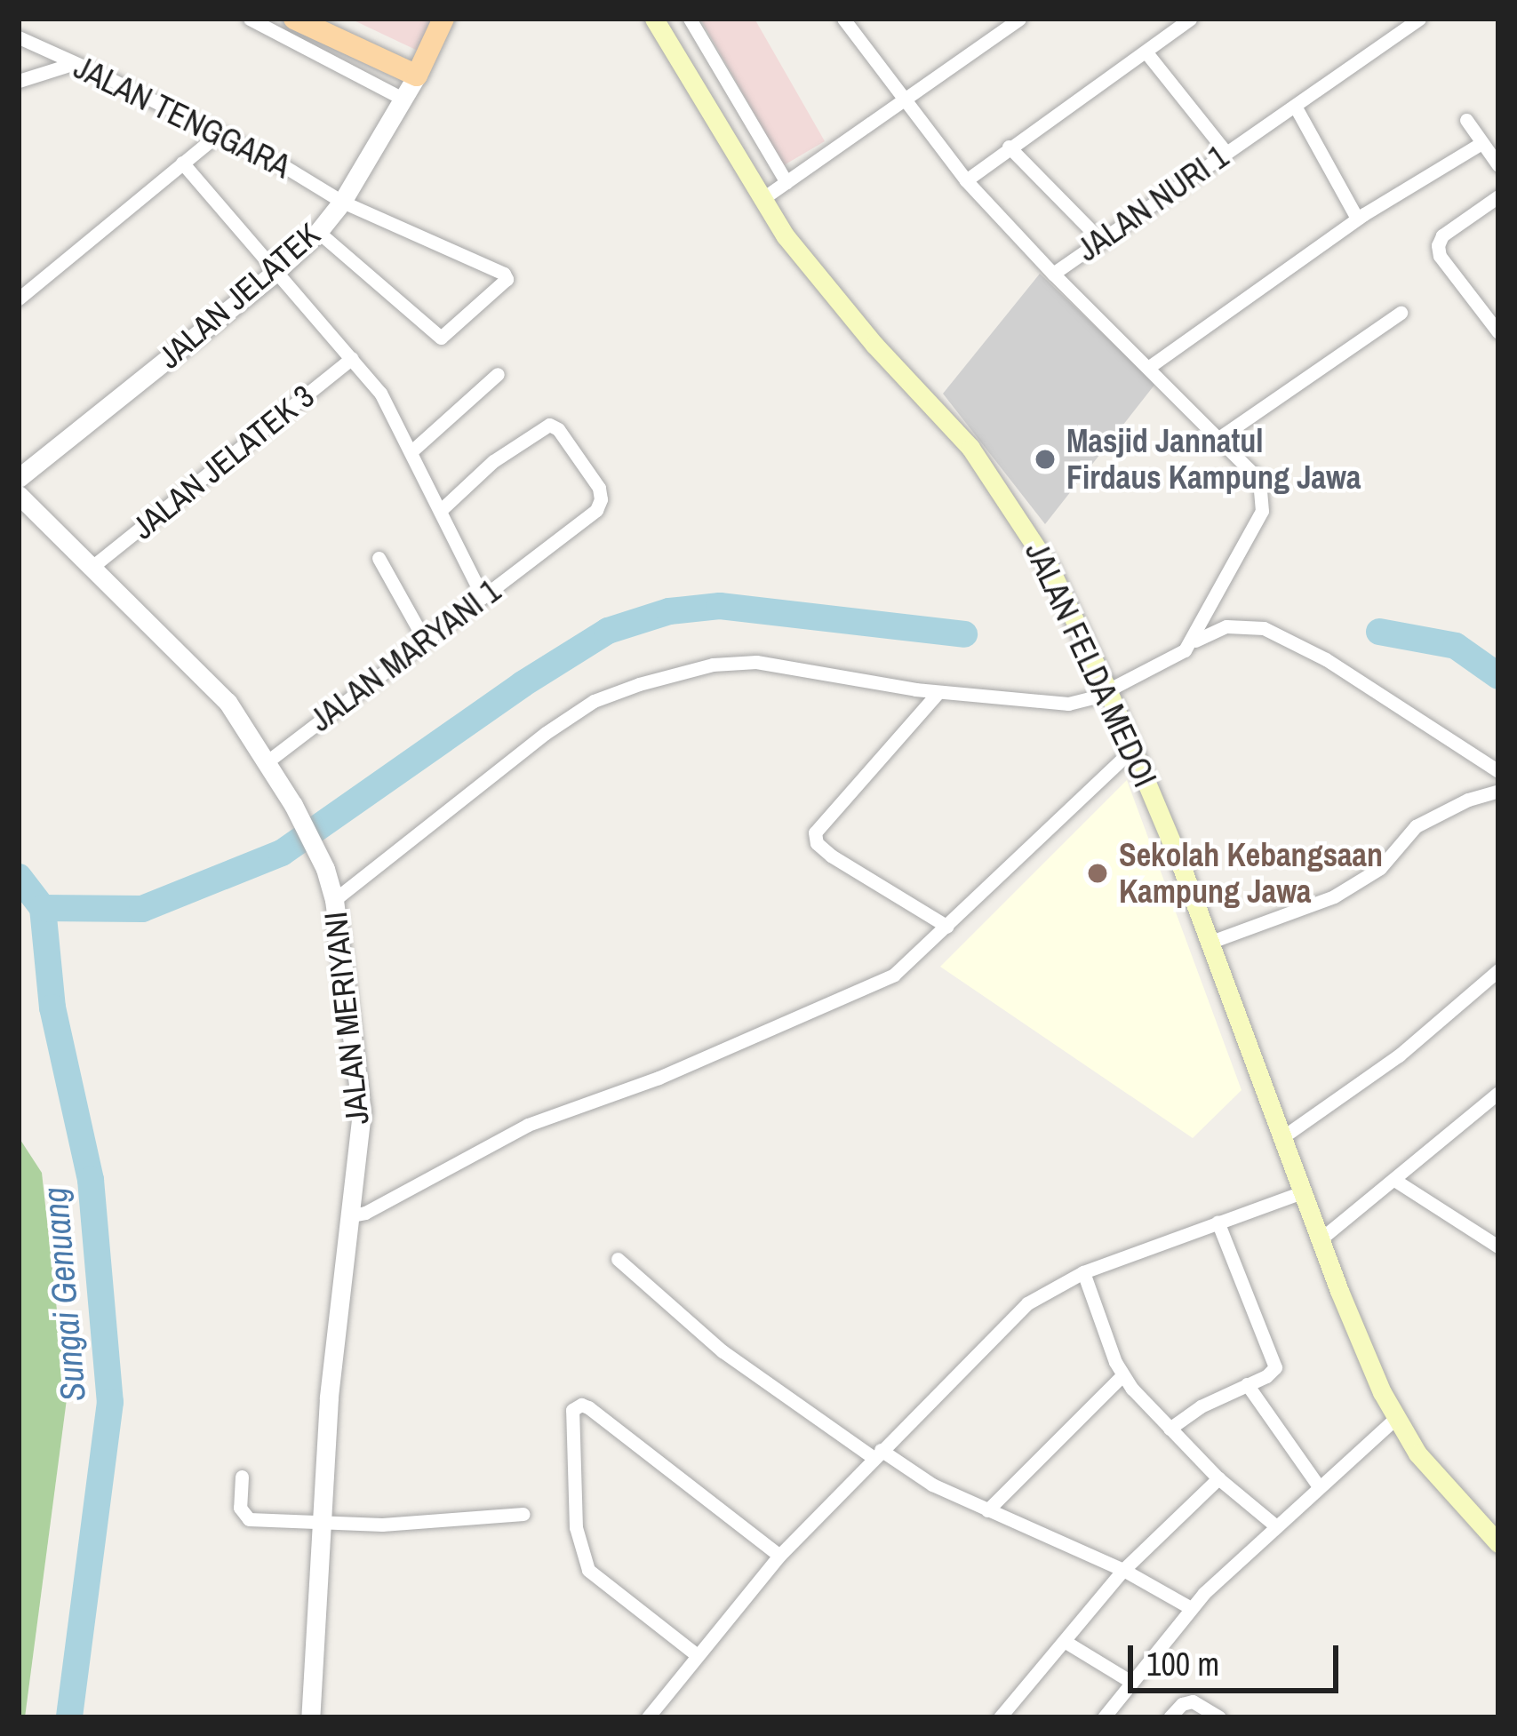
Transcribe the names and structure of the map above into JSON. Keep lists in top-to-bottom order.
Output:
{
  "streets": {
    "main road": ["JALAN FELDA MEDOI"],
    "street": [
      "JALAN TENGGARA",
      "JALAN NURI 1",
      "JALAN JELATEK",
      "JALAN JELATEK 3",
      "JALAN MARYANI 1",
      "JALAN MERIYANI"
    ]
  },
  "crossings": [
    ["JALAN TENGGARA", "JALAN JELATEK"],
    ["JALAN JELATEK 3", "JALAN MERIYANI"],
    ["JALAN MARYANI 1", "JALAN MERIYANI"]
  ],
  "water": ["Sungai Genuang"],
  "places": ["Masjid Jannatul Firdaus Kampung Jawa", "Sekolah Kebangsaan Kampung Jawa"],
  "scale_bar": "100 m"
}
